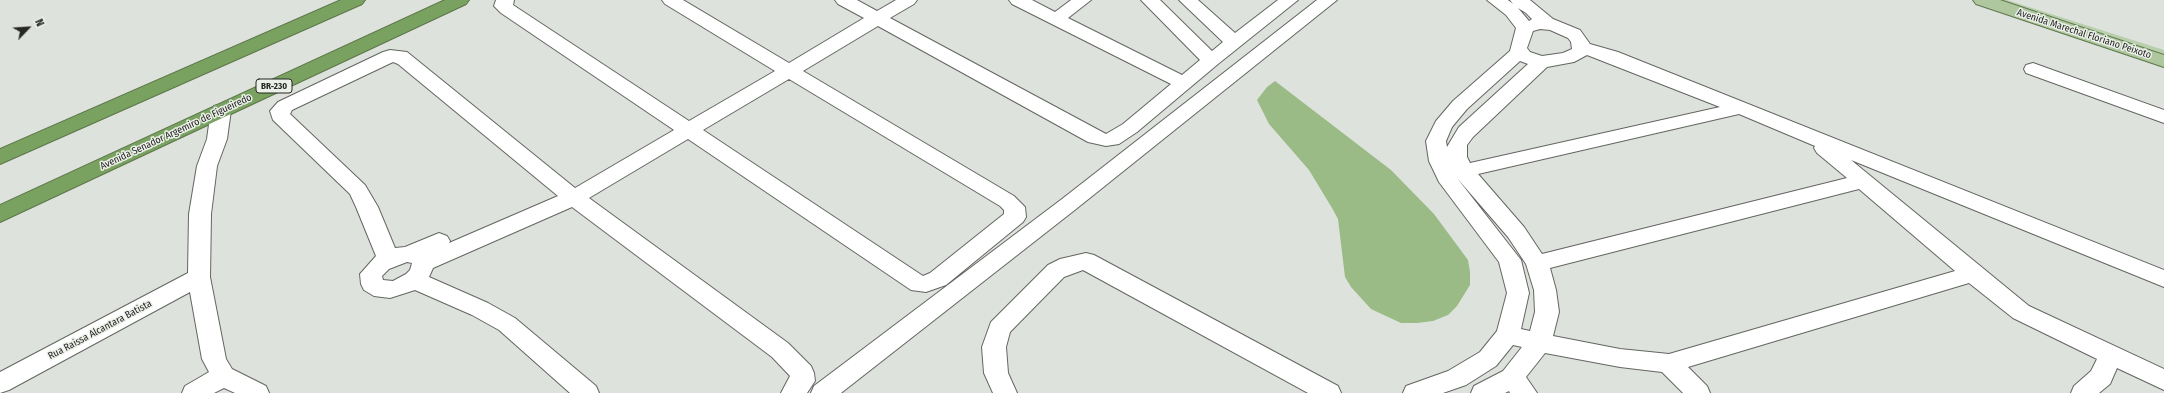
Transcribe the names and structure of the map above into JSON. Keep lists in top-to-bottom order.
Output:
{
  "streets": {
    "highway": ["BR-230", "Avenida Senador Argemiro de Figueiredo"],
    "main road": ["Avenida Marechal Floriano Peixoto"],
    "street": ["Rua Raissa Alcantara Batista"]
  },
  "north": "top right"
}
